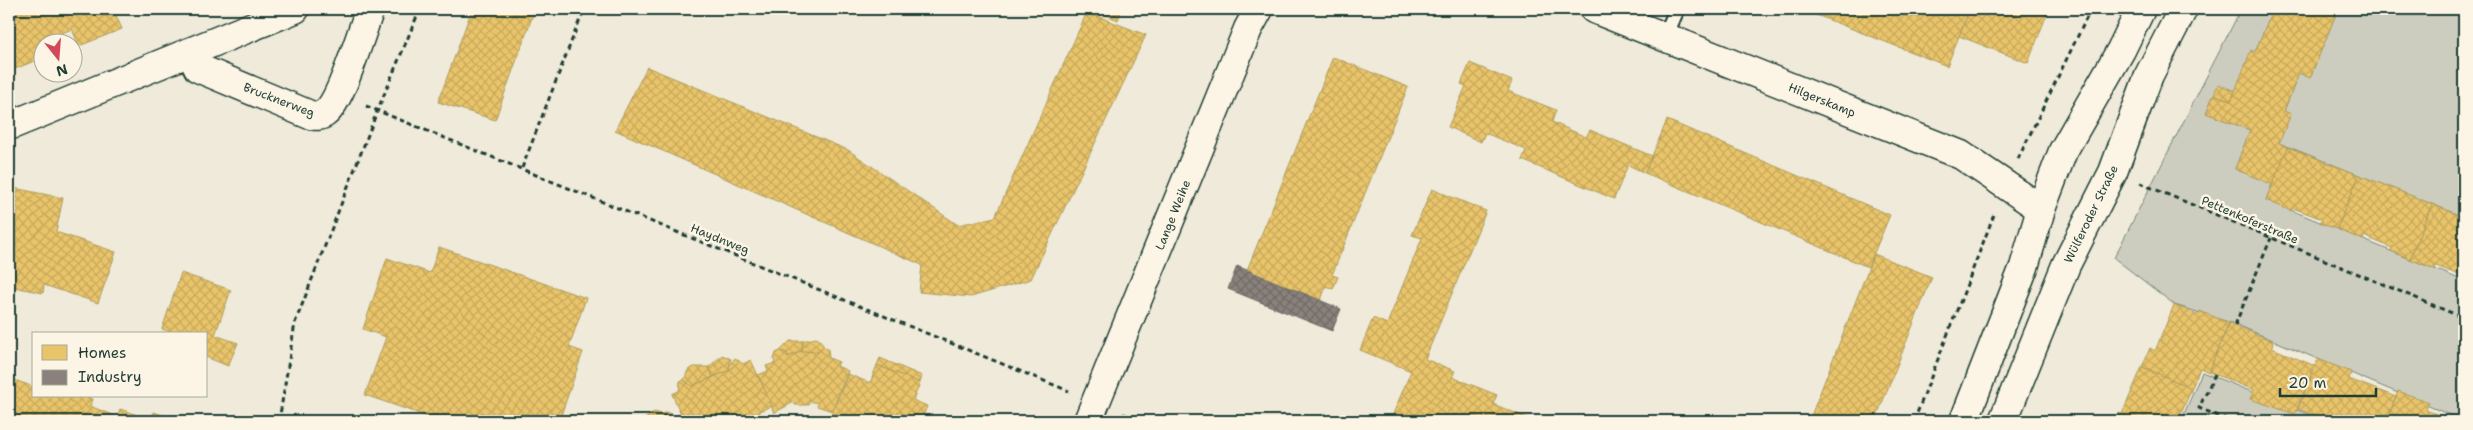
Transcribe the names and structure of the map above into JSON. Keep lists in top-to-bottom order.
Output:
{
  "streets": {
    "street": [
      "Brucknerweg",
      "Hilgerskamp",
      "Wülferoder Straße",
      "Lange Weihe"
    ],
    "path": ["Pettenkoferstraße", "Haydnweg"]
  },
  "crossings": [
    ["Brucknerweg", "Haydnweg"],
    ["Wülferoder Straße", "Pettenkoferstraße"],
    ["Lange Weihe", "Haydnweg"]
  ],
  "legend": ["Homes", "Industry"],
  "scale_bar": "20 m",
  "north": "bottom"
}
